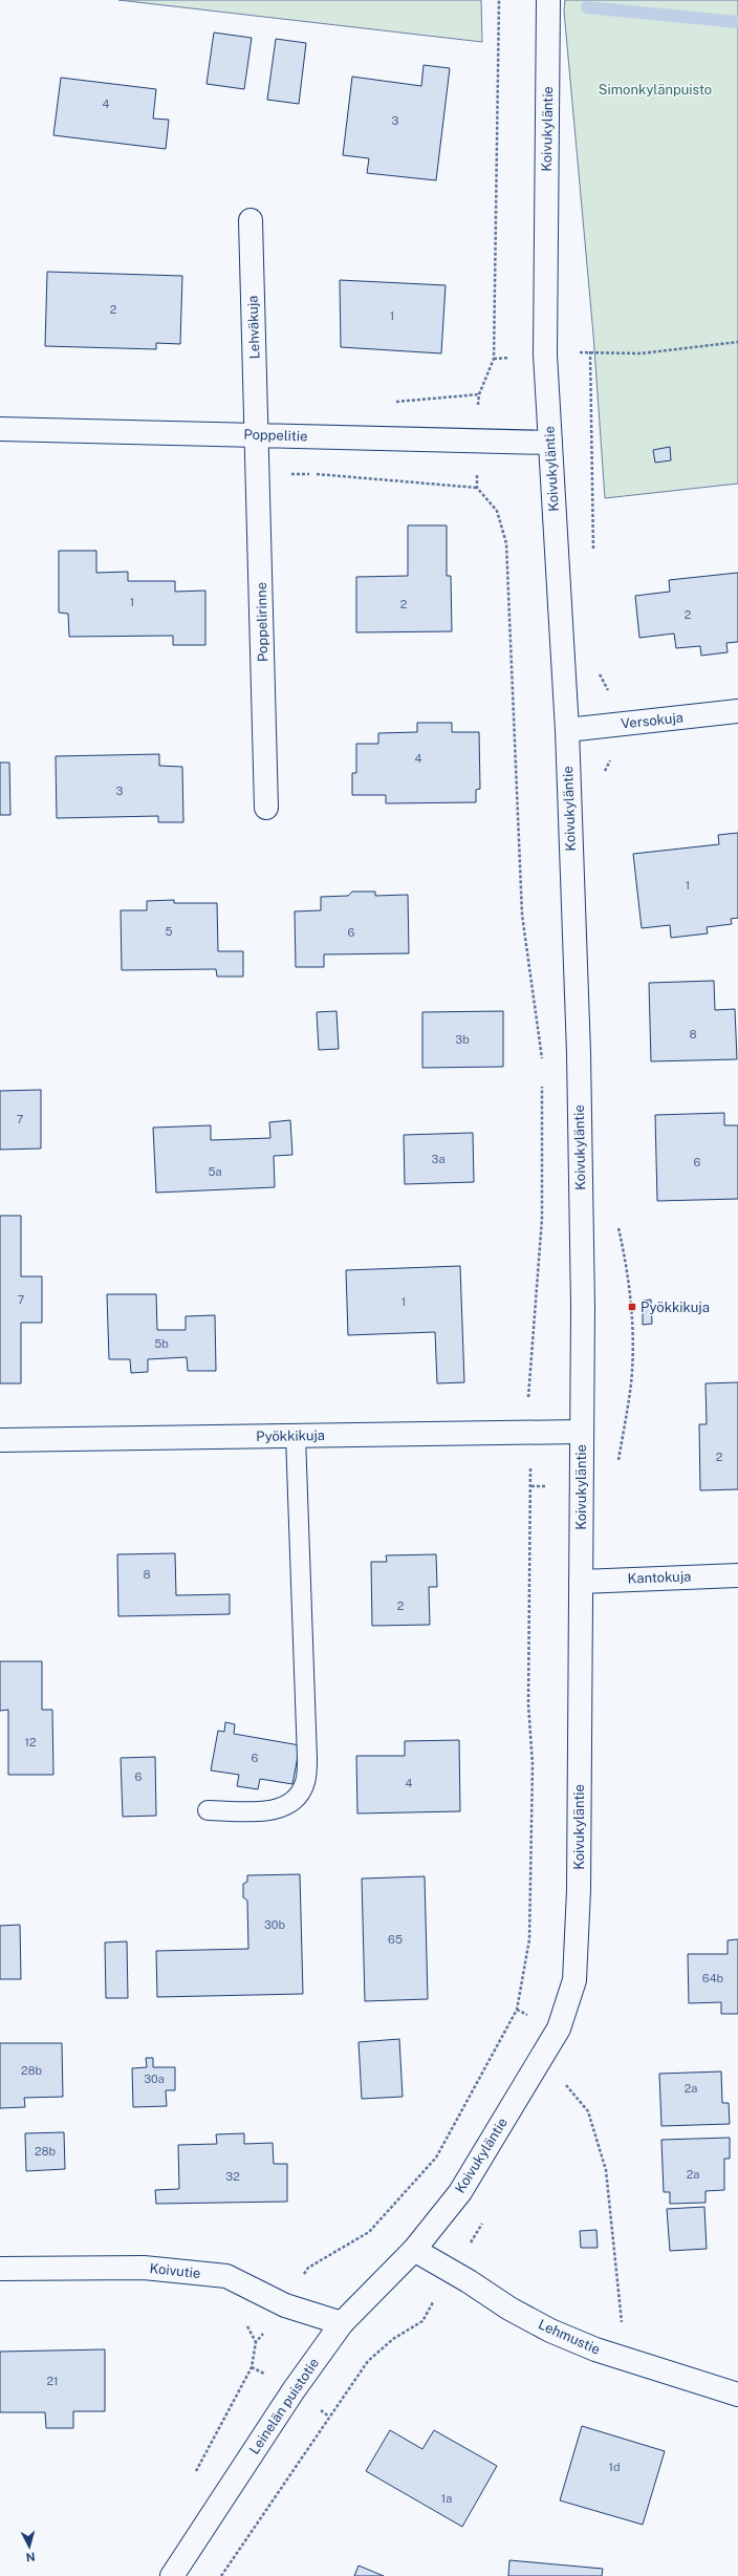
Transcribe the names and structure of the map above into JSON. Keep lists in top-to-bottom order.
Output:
{
  "streets": {
    "street": [
      "Koivukyläntie",
      "Lehväkuja",
      "Poppelitie",
      "Poppelirinne",
      "Versokuja",
      "Pyökkikuja",
      "Kantokuja",
      "Koivutie",
      "Lehmustie",
      "Leinelän puistotie"
    ]
  },
  "crossings": [
    ["Koivukyläntie", "Poppelitie"],
    ["Koivukyläntie", "Versokuja"],
    ["Koivukyläntie", "Pyökkikuja"],
    ["Koivukyläntie", "Kantokuja"],
    ["Koivukyläntie", "Lehmustie"],
    ["Koivukyläntie", "Leinelän puistotie"],
    ["Lehväkuja", "Poppelitie"],
    ["Lehväkuja", "Poppelirinne"],
    ["Poppelitie", "Poppelirinne"],
    ["Koivutie", "Leinelän puistotie"],
    ["Lehmustie", "Leinelän puistotie"]
  ],
  "parks": ["Simonkylänpuisto"],
  "places": {
    "transit": ["Pyökkikuja"]
  },
  "house_numbers": [
    "4",
    "3",
    "2",
    "1",
    "1",
    "2",
    "2",
    "4",
    "3",
    "1",
    "5",
    "6",
    "8",
    "3b",
    "7",
    "3a",
    "6",
    "5a",
    "7",
    "1",
    "5b",
    "2",
    "8",
    "2",
    "12",
    "6",
    "6",
    "4",
    "30b",
    "65",
    "64b",
    "28b",
    "30a",
    "2a",
    "28b",
    "2a",
    "32",
    "21",
    "1d",
    "1a"
  ],
  "north": "bottom"
}
